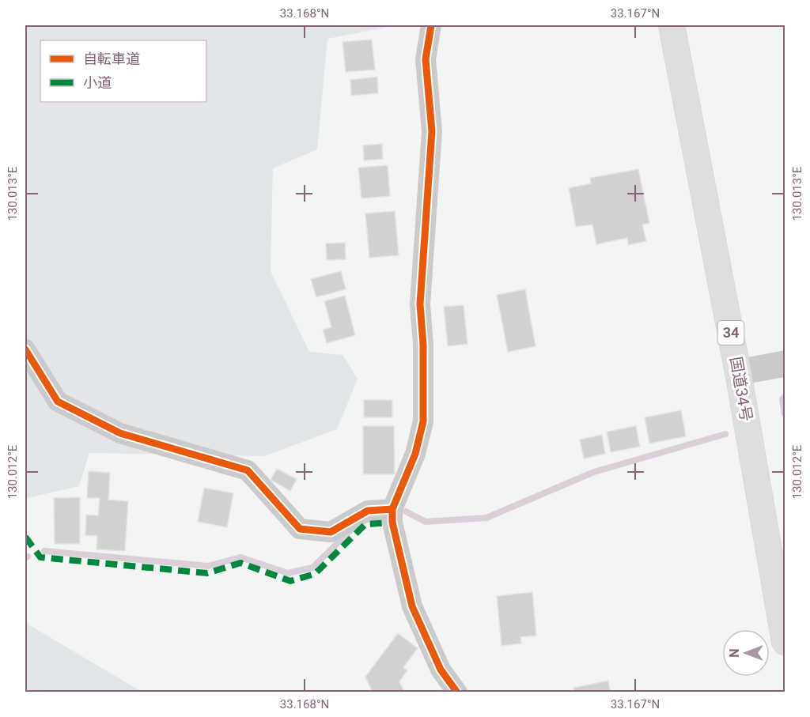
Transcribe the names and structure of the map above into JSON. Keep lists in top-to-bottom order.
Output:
{
  "streets": {
    "highway": ["34", "国道34号"]
  },
  "legend": ["自転車道", "小道"],
  "north": "left",
  "coordinates": [
    "33.168°N",
    "33.167°N",
    "130.013°E",
    "130.012°E"
  ]
}
